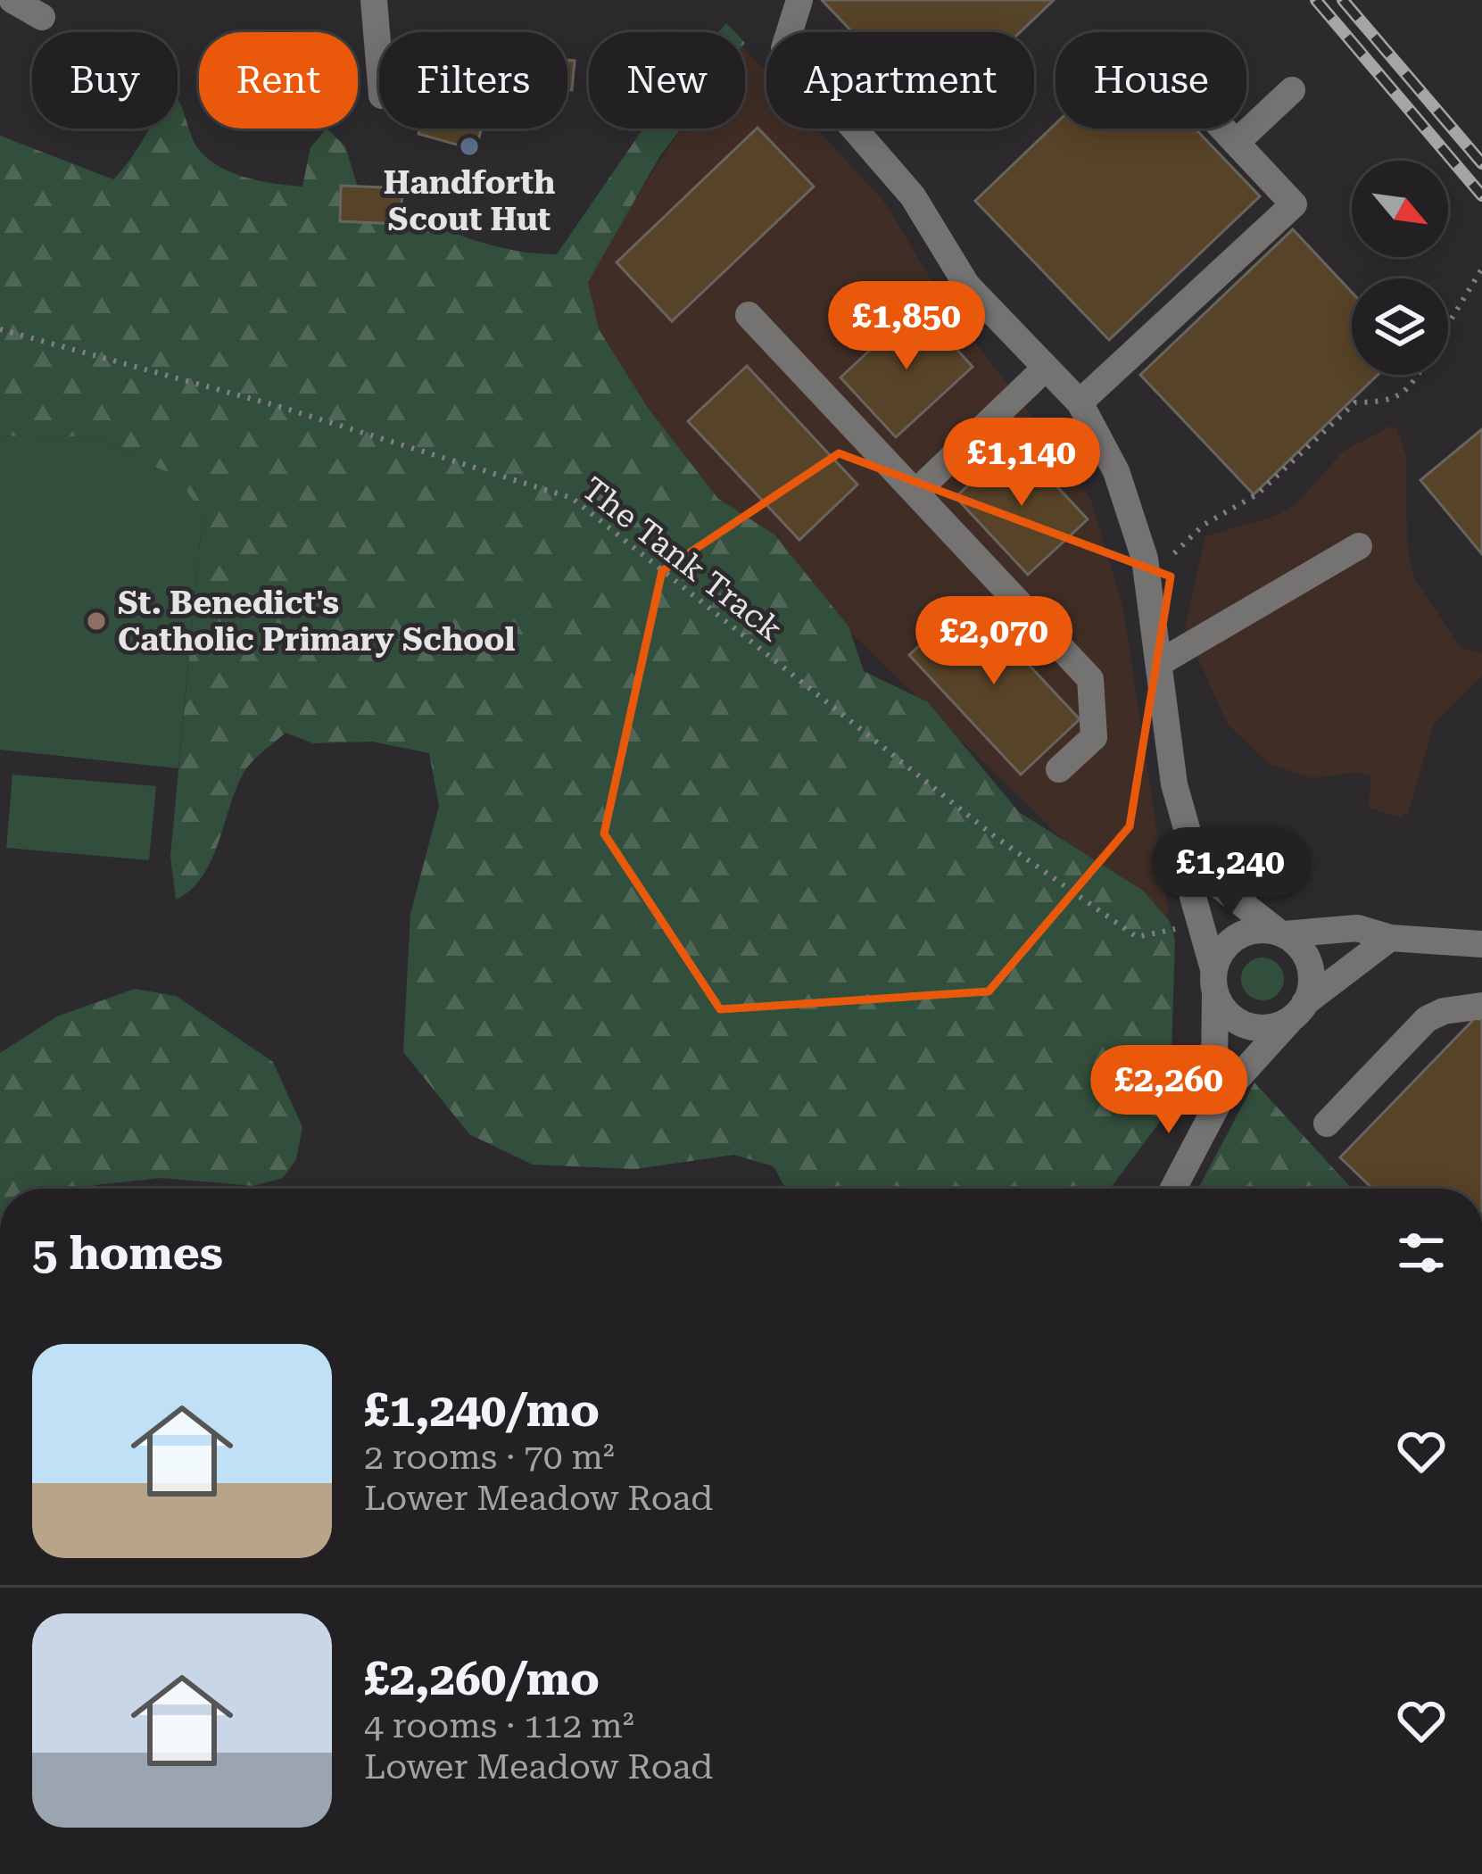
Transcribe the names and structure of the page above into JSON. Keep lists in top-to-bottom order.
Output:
{
  "streets": {
    "path": ["The Tank Track"]
  },
  "places": ["Handforth Scout Hut", "St. Benedict's Catholic Primary School"],
  "north": "bottom right",
  "page": {
    "chip": [
      "Buy",
      "Rent",
      "Filters",
      "New",
      "Apartment",
      "House"
    ],
    "price": [
      "£1,850",
      "£1,140",
      "£2,070",
      "£1,240",
      "£2,260"
    ],
    "heading": "5 homes",
    "list": [
      {
        "name": "£1,240/mo",
        "note": "2 rooms · 70 m² · Lower Meadow Road"
      },
      {
        "name": "£2,260/mo",
        "note": "4 rooms · 112 m² · Lower Meadow Road"
      }
    ]
  }
}
